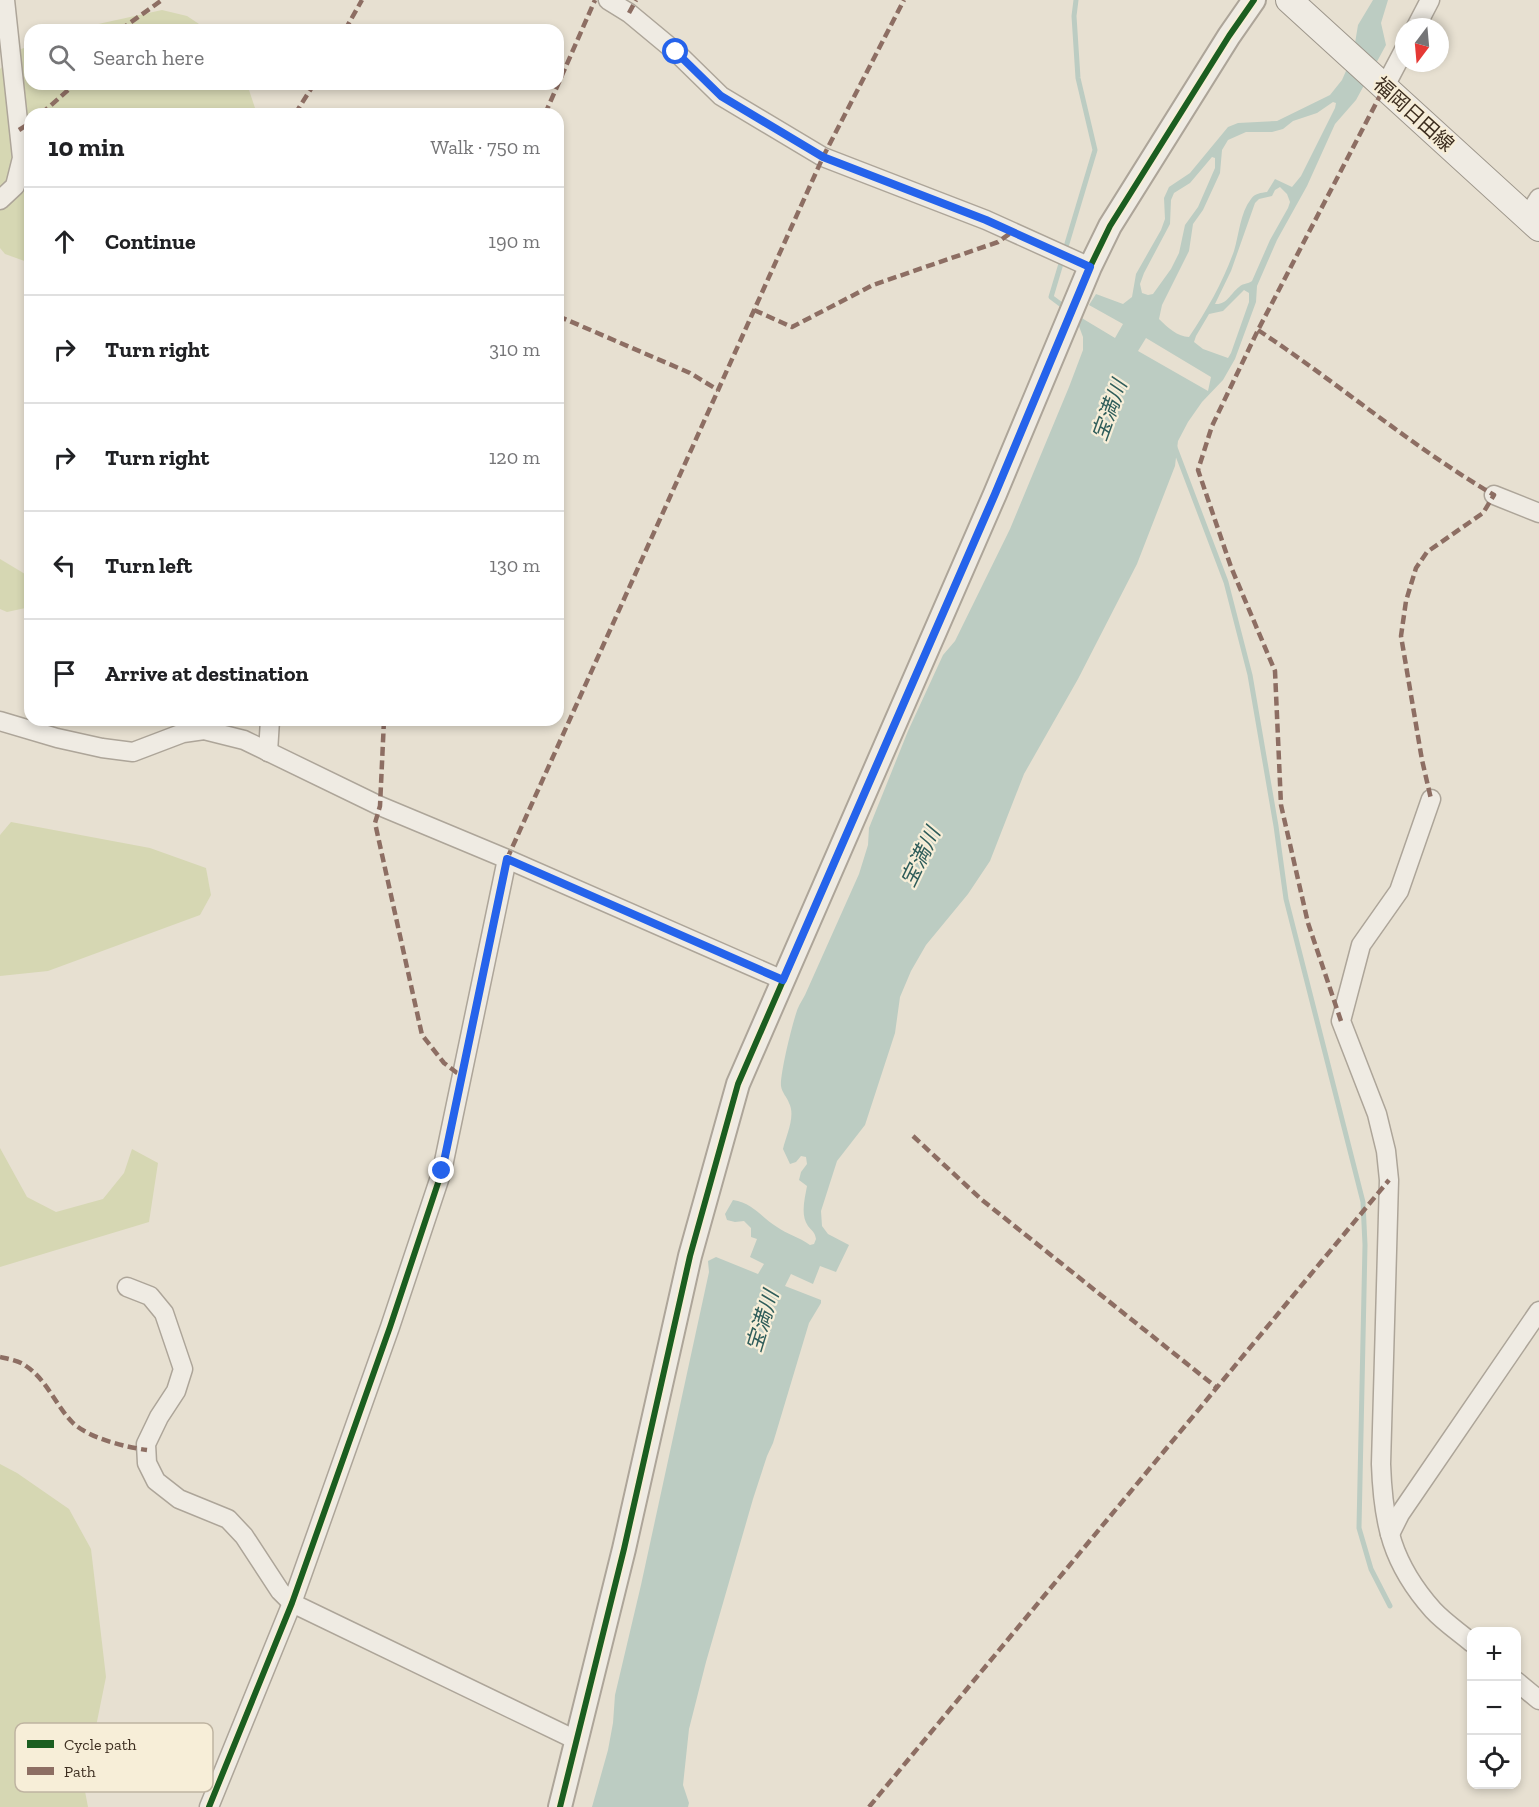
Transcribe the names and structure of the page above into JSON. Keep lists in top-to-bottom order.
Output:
{
  "streets": {
    "main road": ["福岡日田線"]
  },
  "water": ["宝満川"],
  "legend": ["Cycle path", "Path"],
  "north": "bottom",
  "page": {
    "search": "Search here",
    "heading": ["10 min", "Walk · 750 m"],
    "list": [
      ["Continue", "190 m"],
      ["Turn right", "310 m"],
      ["Turn right", "120 m"],
      ["Turn left", "130 m"],
      "Arrive at destination"
    ],
    "map_buttons": ["+", "−"]
  }
}
